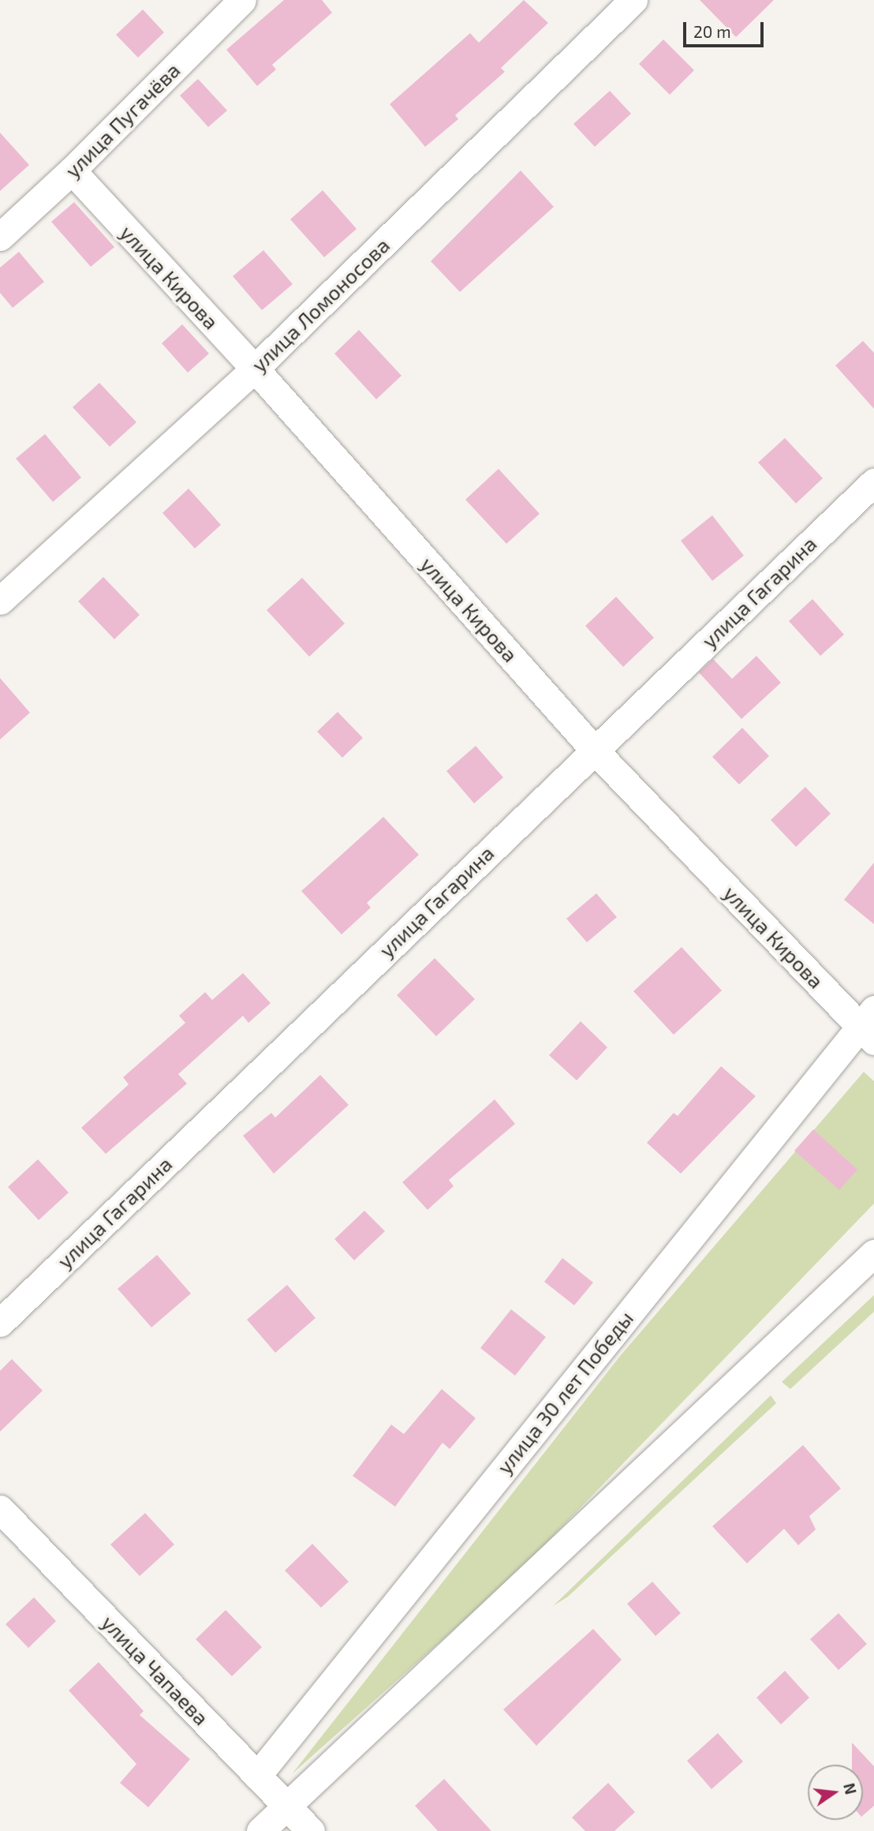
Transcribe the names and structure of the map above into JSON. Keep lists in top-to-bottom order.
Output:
{
  "streets": {
    "street": [
      "улица Пугачёва",
      "улица Кирова",
      "улица Ломоносова",
      "улица Гагарина",
      "улица 30 лет Победы",
      "улица Чапаева"
    ]
  },
  "crossings": [
    ["улица Пугачёва", "улица Кирова"],
    ["улица Кирова", "улица Ломоносова"],
    ["улица Кирова", "улица Гагарина"],
    ["улица Кирова", "улица 30 лет Победы"],
    ["улица 30 лет Победы", "улица Чапаева"]
  ],
  "scale_bar": "20 m",
  "north": "right"
}
